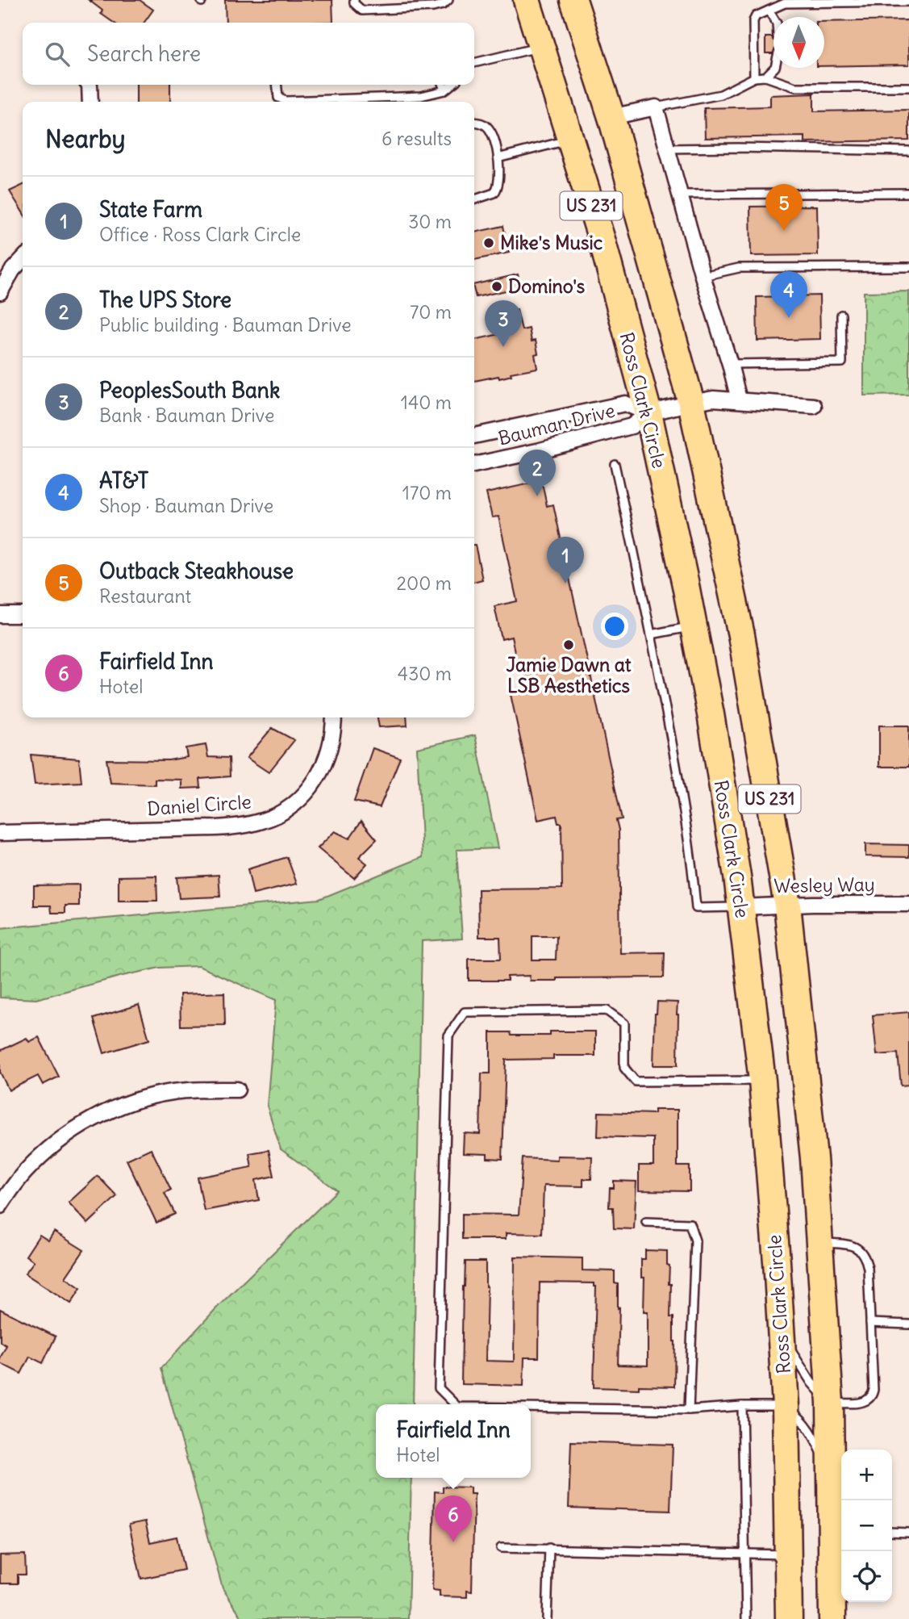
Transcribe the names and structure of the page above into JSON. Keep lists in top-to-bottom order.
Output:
{
  "streets": {
    "highway": ["US 231", "Ross Clark Circle"],
    "street": ["Bauman Drive", "Daniel Circle", "Wesley Way"]
  },
  "crossings": [
    ["US 231", "Bauman Drive"],
    ["US 231", "Wesley Way"],
    ["Ross Clark Circle", "Bauman Drive"],
    ["Ross Clark Circle", "Wesley Way"]
  ],
  "places": ["Mike's Music", "Domino's", "Jamie Dawn at LSB Aesthetics"],
  "north": "bottom",
  "page": {
    "search": "Search here",
    "heading": ["Nearby", "6 results"],
    "list": [
      {
        "mark": "1",
        "name": "State Farm",
        "note": "Office · Ross Clark Circle",
        "value": "30 m"
      },
      {
        "mark": "2",
        "name": "The UPS Store",
        "note": "Public building · Bauman Drive",
        "value": "70 m"
      },
      {
        "mark": "3",
        "name": "PeoplesSouth Bank",
        "note": "Bank · Bauman Drive",
        "value": "140 m"
      },
      {
        "mark": "4",
        "name": "AT&T",
        "note": "Shop · Bauman Drive",
        "value": "170 m"
      },
      {
        "mark": "5",
        "name": "Outback Steakhouse",
        "note": "Restaurant",
        "value": "200 m"
      },
      {
        "mark": "6",
        "name": "Fairfield Inn",
        "note": "Hotel",
        "value": "430 m"
      }
    ],
    "pins": [
      "5",
      "4",
      "3",
      "2",
      "1",
      "6"
    ],
    "popup": ["Fairfield Inn", "Hotel"],
    "map_buttons": ["+", "−"]
  }
}
